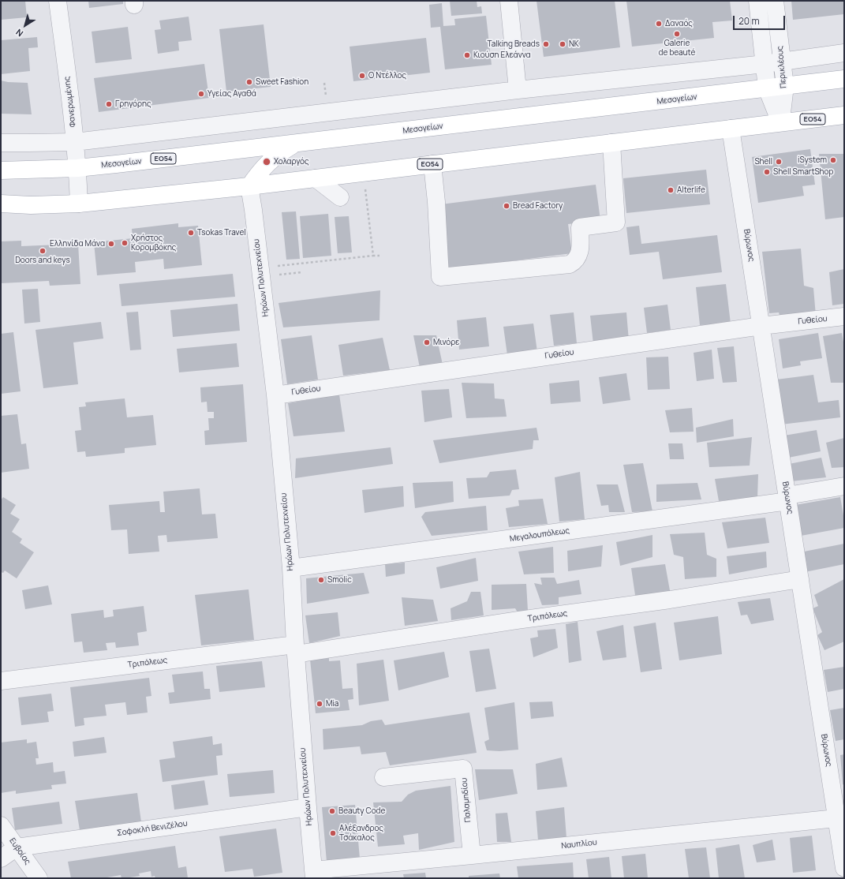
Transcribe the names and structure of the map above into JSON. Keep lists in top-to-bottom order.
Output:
{
  "streets": {
    "main road": ["Μεσογείων", "ΕΟ54"],
    "street": [
      "Περικλέους",
      "Φανερωμένης",
      "Βύρωνος",
      "Ηρώων Πολυτεχνείου",
      "Γυθείου",
      "Μεγαλουπόλεως",
      "Τριπόλεως",
      "Παλαμηδίου",
      "Σοφοκλή Βενιζέλου",
      "Ναυπλίου",
      "Ευβοίας"
    ]
  },
  "crossings": [
    ["Περικλέους", "Μεσογείων"],
    ["Περικλέους", "ΕΟ54"],
    ["Μεσογείων", "Φανερωμένης"],
    ["Φανερωμένης", "ΕΟ54"],
    ["ΕΟ54", "Βύρωνος"],
    ["ΕΟ54", "Ηρώων Πολυτεχνείου"],
    ["Βύρωνος", "Γυθείου"],
    ["Βύρωνος", "Μεγαλουπόλεως"],
    ["Βύρωνος", "Τριπόλεως"],
    ["Βύρωνος", "Ναυπλίου"],
    ["Ηρώων Πολυτεχνείου", "Γυθείου"],
    ["Ηρώων Πολυτεχνείου", "Μεγαλουπόλεως"],
    ["Ηρώων Πολυτεχνείου", "Τριπόλεως"],
    ["Ηρώων Πολυτεχνείου", "Σοφοκλή Βενιζέλου"],
    ["Ηρώων Πολυτεχνείου", "Ναυπλίου"],
    ["Παλαμηδίου", "Ναυπλίου"],
    ["Σοφοκλή Βενιζέλου", "Ευβοίας"]
  ],
  "places": [
    "Δαναός",
    "Galerie de beauté",
    "Talking Breads",
    "NK",
    "Κιούση Ελεάννα",
    "Ο Ντέλλος",
    "Sweet Fashion",
    "Υγείας Αγαθά",
    "Γρηγόρης",
    "iSystem",
    "Χολαργός",
    "Shell",
    "Shell SmartShop",
    "Alterlife",
    "Bread Factory",
    "Tsokas Travel",
    "Χρήστος Κορομβόκης",
    "Ελληνίδα Μάνα",
    "Doors and keys",
    "Μινόρε",
    "Smolic",
    "Mia",
    "Beauty Code",
    "Αλέξανδρος Τσάκαλος"
  ],
  "scale_bar": "20 m",
  "north": "bottom left"
}
